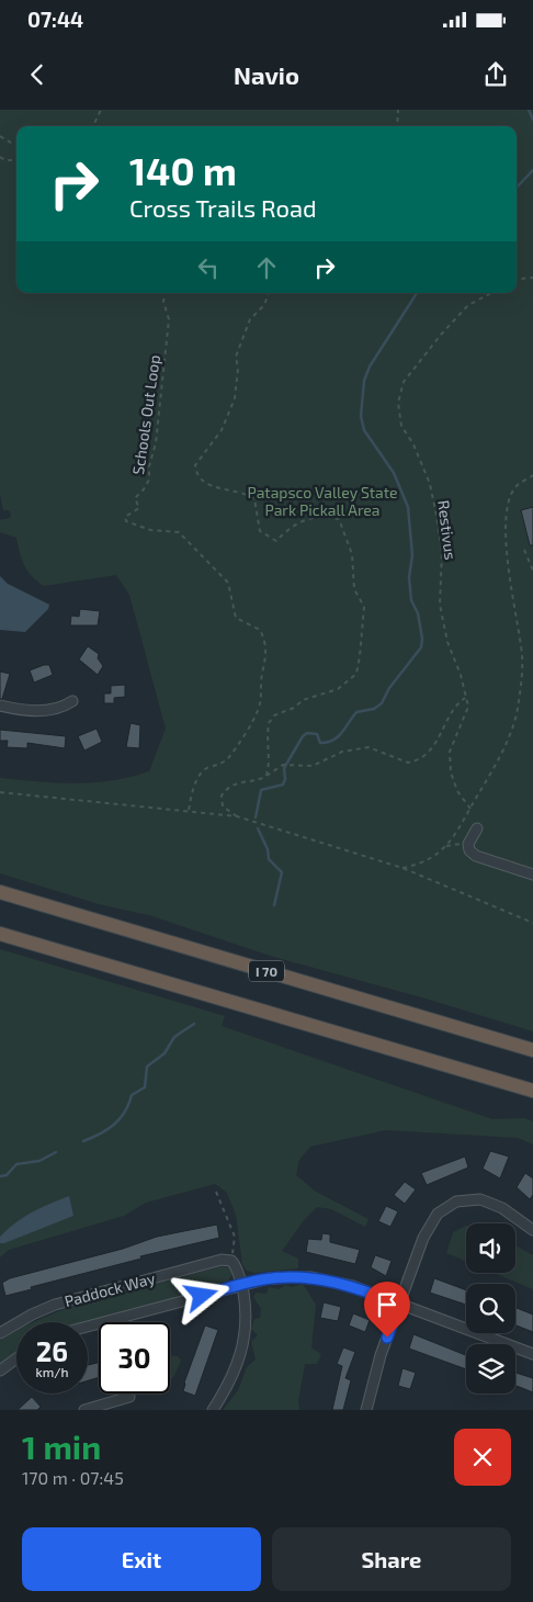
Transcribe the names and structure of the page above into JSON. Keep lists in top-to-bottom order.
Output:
{
  "streets": {
    "highway": ["I 70"],
    "street": ["Paddock Way"],
    "path": ["Schools Out Loop", "Restivus"]
  },
  "parks": ["Patapsco Valley State Park Pickall Area"],
  "page": {
    "status": "07:44",
    "header": "Navio",
    "turn": ["140 m", "Cross Trails Road"],
    "speed": "26 km/h",
    "limit": "30",
    "heading": ["1 min", "170 m · 07:45"],
    "buttons": ["Exit", "Share"]
  }
}
